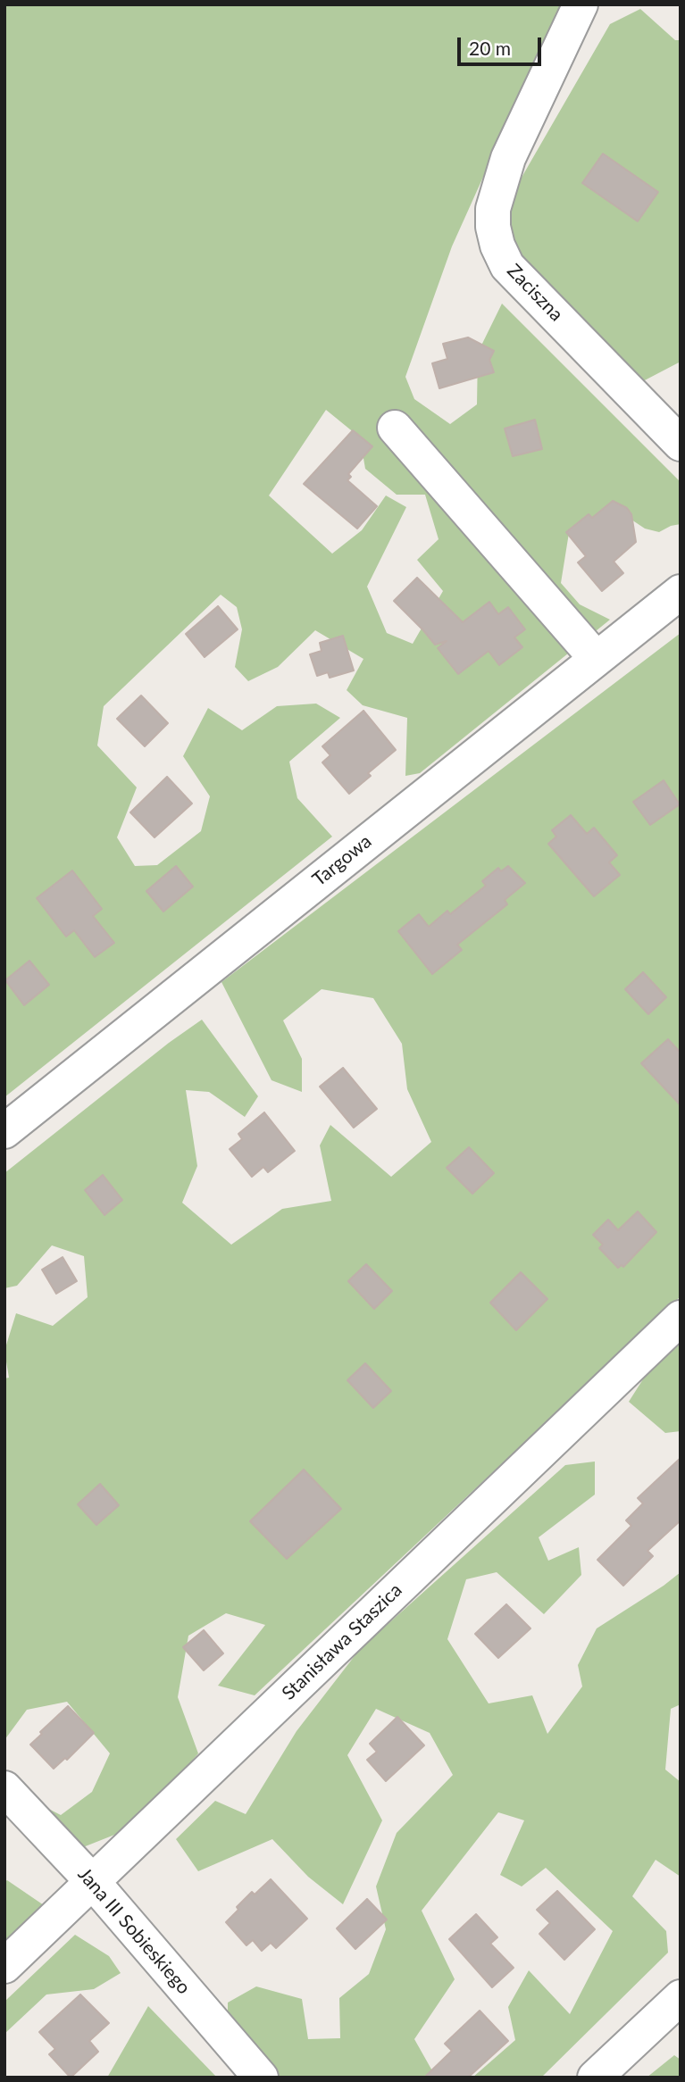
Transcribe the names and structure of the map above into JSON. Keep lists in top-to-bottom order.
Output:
{
  "streets": {
    "street": [
      "Zaciszna",
      "Targowa",
      "Stanisława Staszica",
      "Jana III Sobieskiego"
    ]
  },
  "crossings": [
    ["Stanisława Staszica", "Jana III Sobieskiego"]
  ],
  "scale_bar": "20 m"
}
